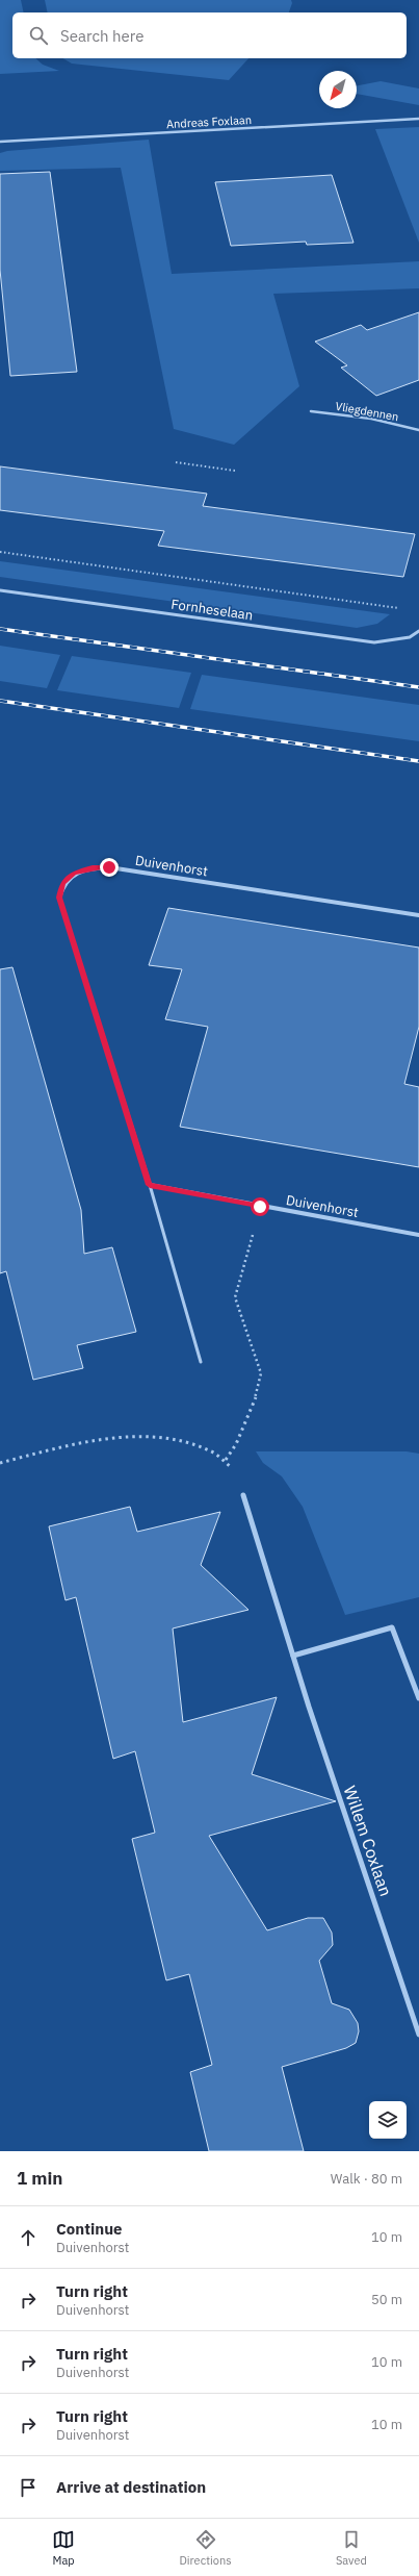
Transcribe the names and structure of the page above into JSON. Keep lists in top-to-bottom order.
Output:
{
  "streets": {
    "street": [
      "Andreas Foxlaan",
      "Fornheselaan",
      "Duivenhorst",
      "Willem Coxlaan"
    ],
    "lane": ["Vliegdennen"]
  },
  "north": "bottom left",
  "page": {
    "search": "Search here",
    "heading": ["1 min", "Walk · 80 m"],
    "list": [
      ["Continue", "Duivenhorst", "10 m"],
      ["Turn right", "Duivenhorst", "50 m"],
      ["Turn right", "Duivenhorst", "10 m"],
      ["Turn right", "Duivenhorst", "10 m"],
      "Arrive at destination"
    ],
    "nav": ["Map", "Directions", "Saved"]
  }
}
